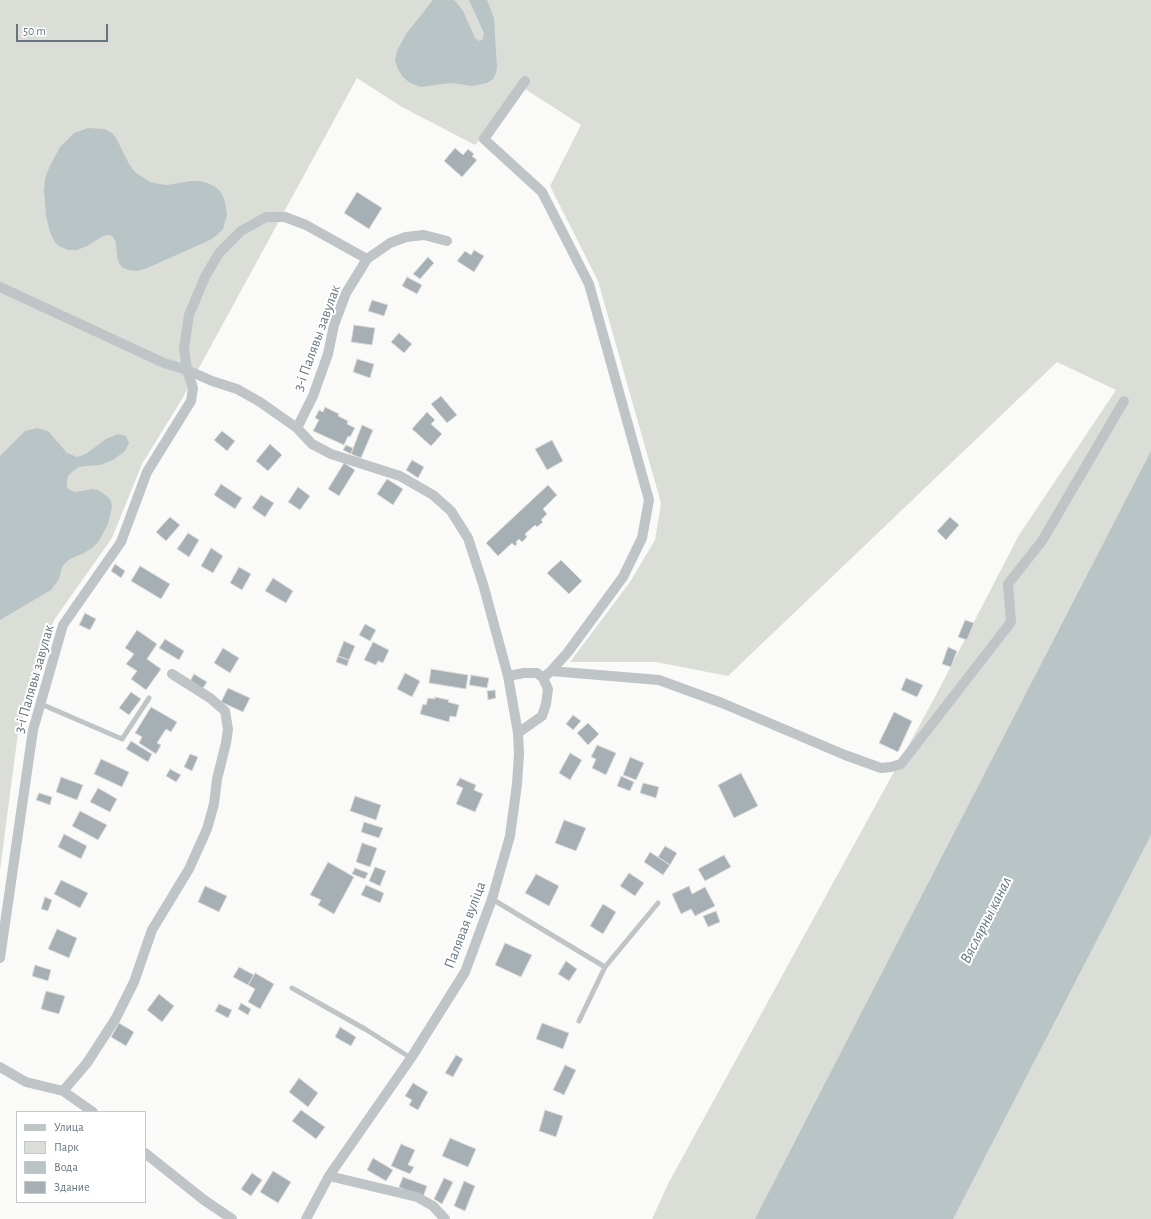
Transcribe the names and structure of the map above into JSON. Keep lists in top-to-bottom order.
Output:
{
  "streets": {
    "street": ["3-і Палявы завулак", "Палявая вуліца"]
  },
  "crossings": [
    ["3-і Палявы завулак", "Палявая вуліца"]
  ],
  "water": ["Вяслярны канал"],
  "legend": [
    "Улица",
    "Парк",
    "Вода",
    "Здание"
  ],
  "scale_bar": "50 m"
}
